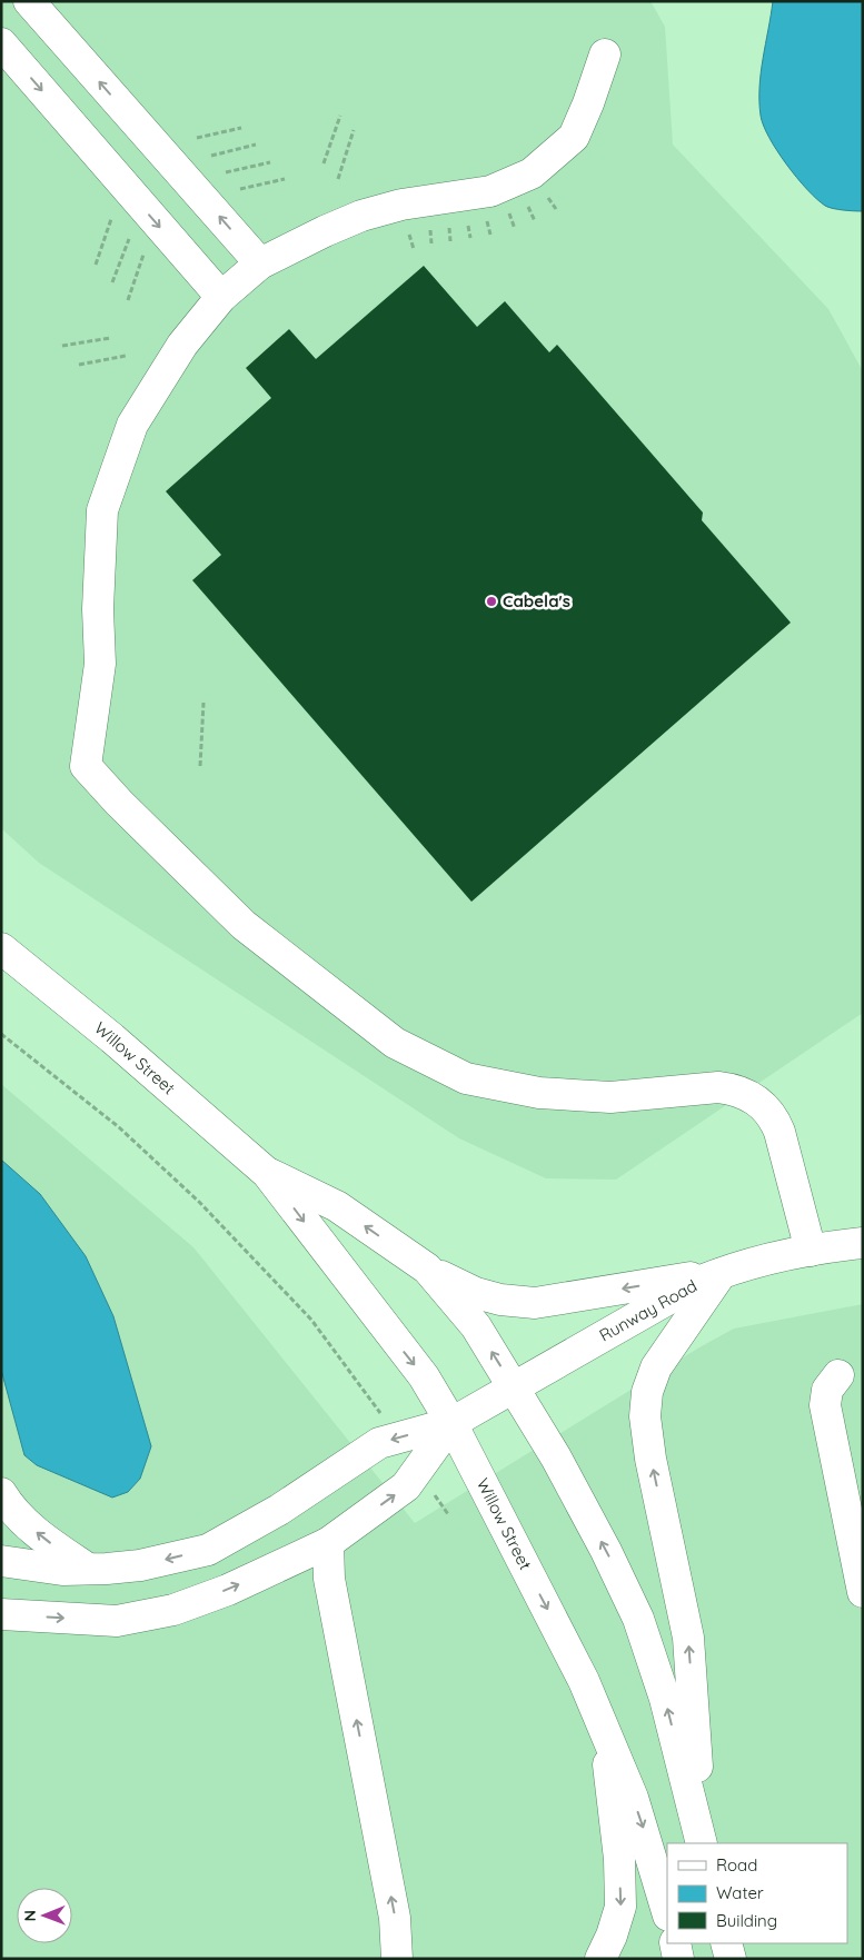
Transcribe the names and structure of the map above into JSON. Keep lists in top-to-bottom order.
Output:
{
  "streets": {
    "street": ["Willow Street", "Runway Road"]
  },
  "crossings": [
    ["Willow Street", "Runway Road"]
  ],
  "places": ["Cabela's"],
  "legend": ["Road", "Water", "Building"],
  "north": "left"
}
